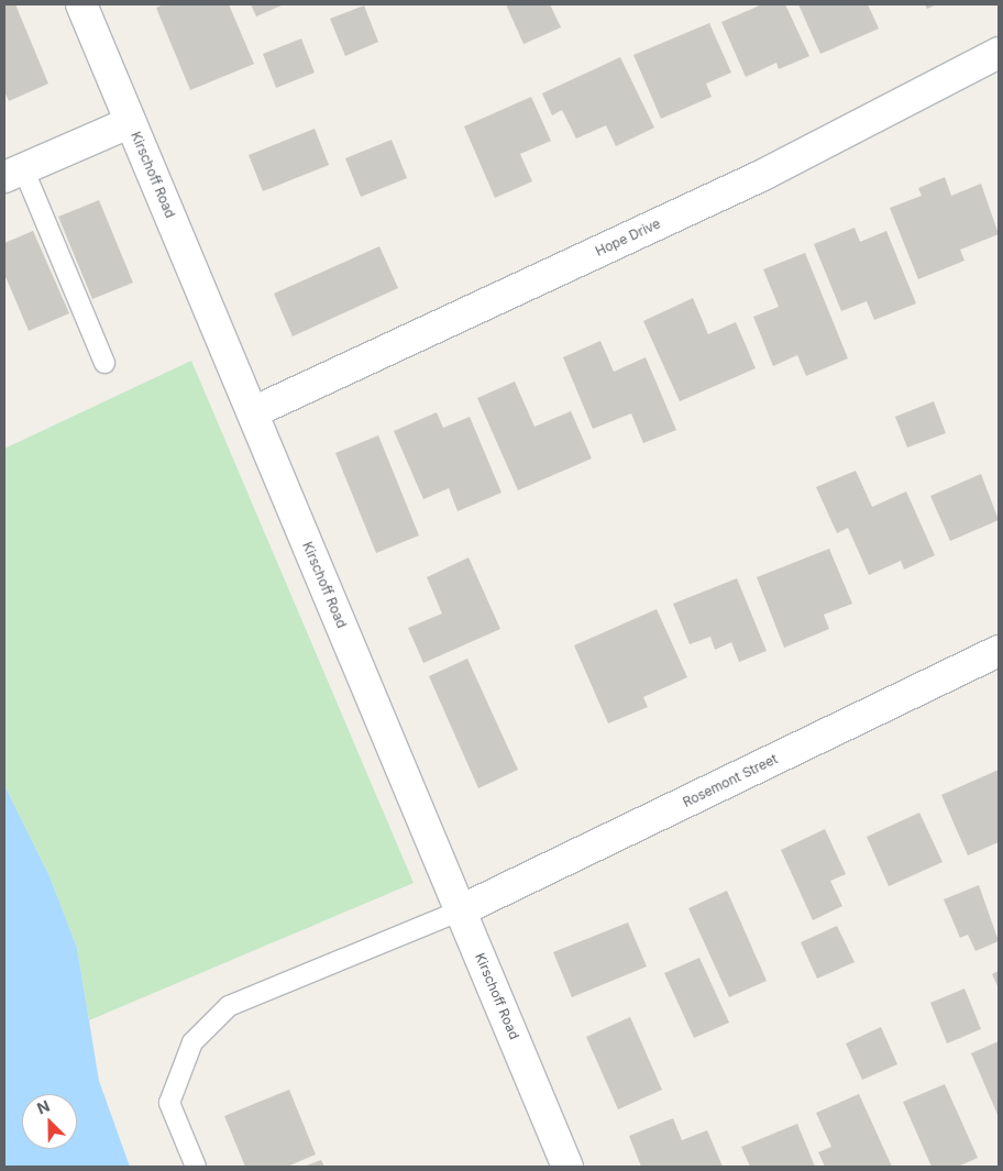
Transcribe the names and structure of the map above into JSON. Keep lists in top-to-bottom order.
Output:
{
  "streets": {
    "street": ["Kirschoff Road", "Hope Drive", "Rosemont Street"]
  },
  "crossings": [
    ["Kirschoff Road", "Hope Drive"],
    ["Kirschoff Road", "Rosemont Street"]
  ],
  "north": "top left"
}
